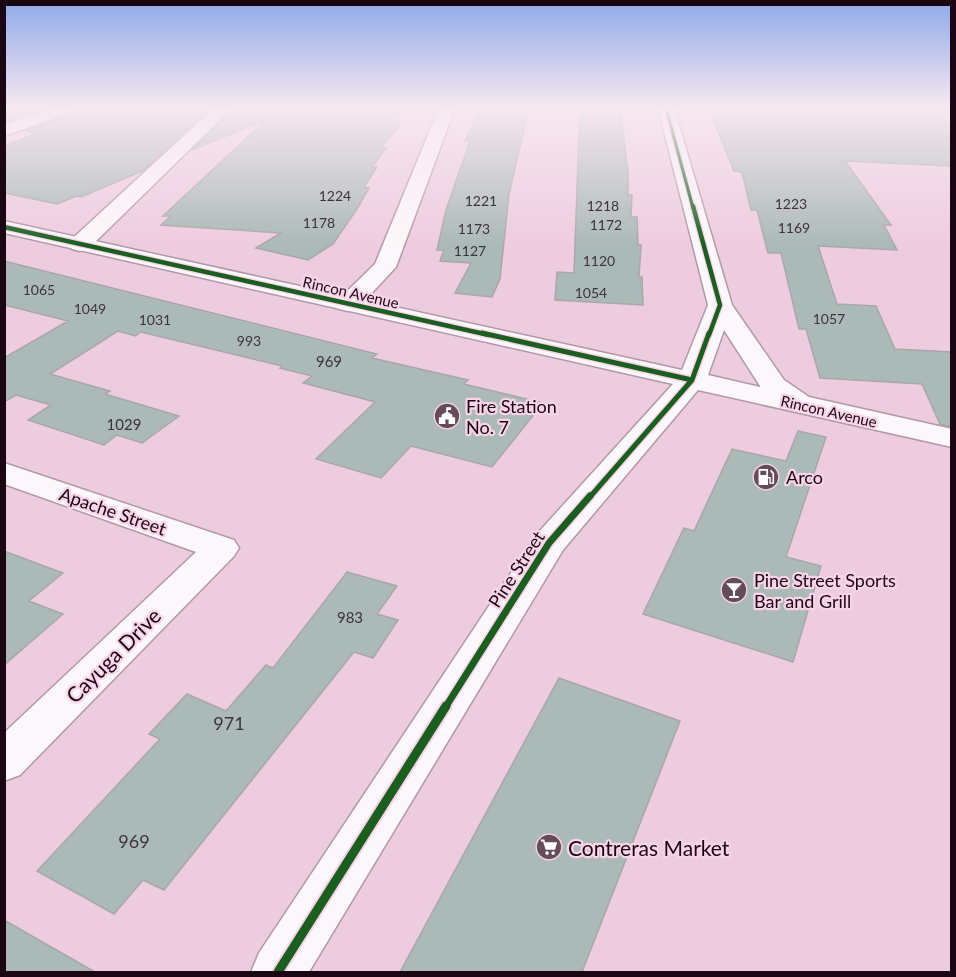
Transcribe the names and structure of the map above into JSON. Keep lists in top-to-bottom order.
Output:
{
  "streets": {
    "street": [
      "Rincon Avenue",
      "Apache Street",
      "Pine Street",
      "Cayuga Drive"
    ]
  },
  "crossings": [
    ["Rincon Avenue", "Pine Street"],
    ["Apache Street", "Cayuga Drive"]
  ],
  "places": {
    "public building": ["Fire Station No. 7"],
    "fuel station": ["Arco"],
    "bar": ["Pine Street Sports Bar and Grill"],
    "supermarket": ["Contreras Market"]
  },
  "house_numbers": [
    "1224",
    "1221",
    "1223",
    "1218",
    "1178",
    "1172",
    "1169",
    "1173",
    "1127",
    "1120",
    "1065",
    "1054",
    "1049",
    "1057",
    "1031",
    "993",
    "969",
    "1029",
    "983",
    "971",
    "969"
  ]
}
